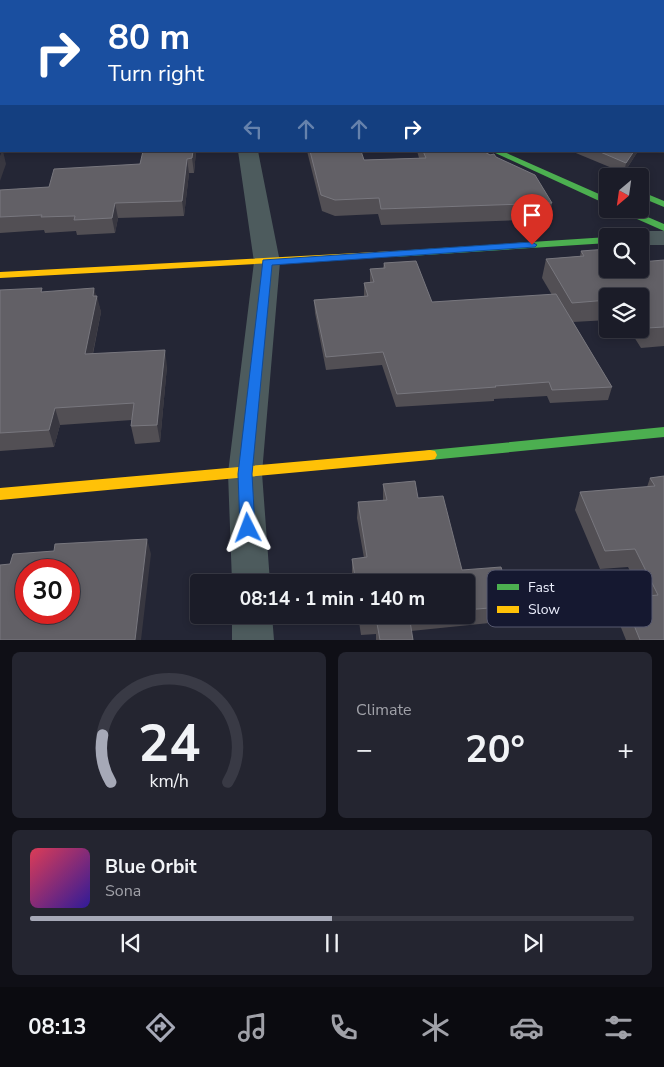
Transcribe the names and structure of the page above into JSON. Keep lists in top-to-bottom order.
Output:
{
  "legend": ["Fast", "Slow"],
  "north": "bottom left",
  "page": {
    "turn": ["80 m", "Turn right"],
    "limit": "30",
    "trip": "08:14 · 1 min · 140 m",
    "tile": "Climate",
    "heat": ["−", "20°", "+"],
    "song": ["Blue Orbit", "Sona"],
    "tabs": "08:13",
    "gauge": ["24", "km/h"]
  }
}
